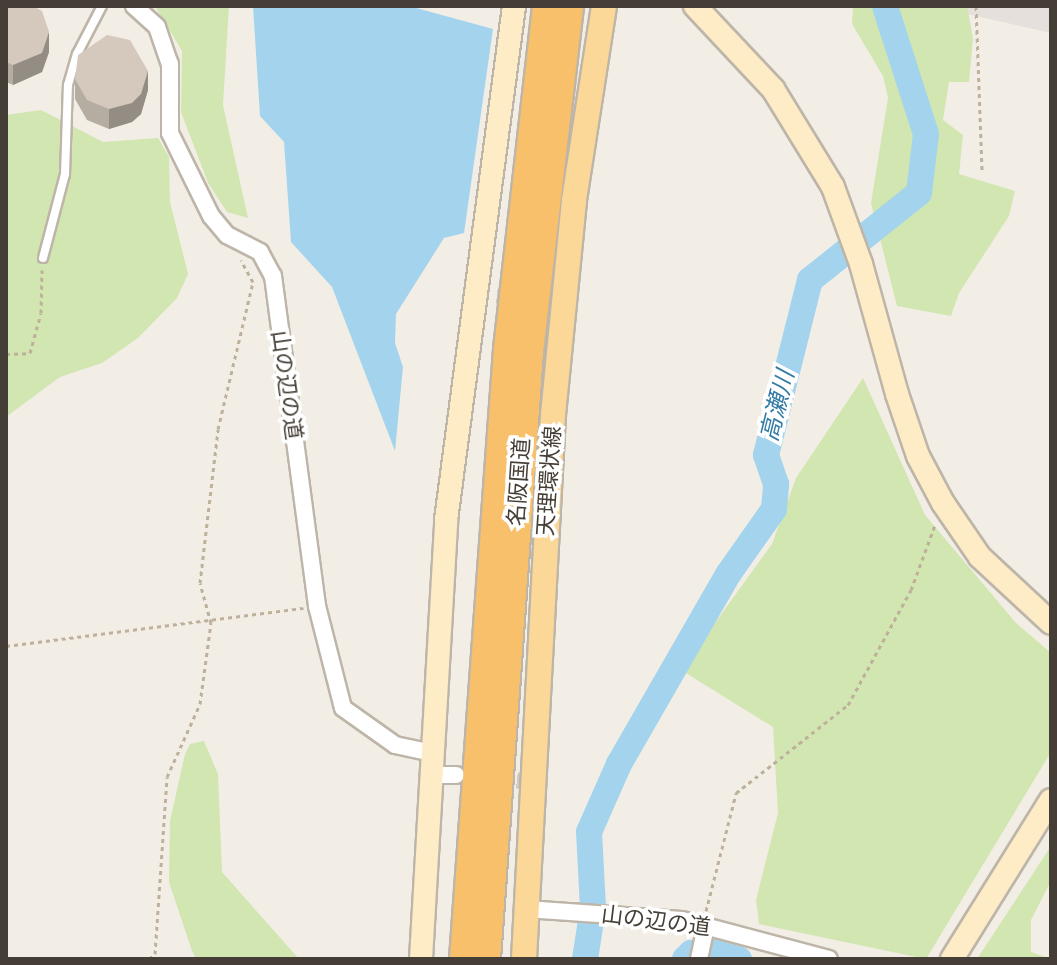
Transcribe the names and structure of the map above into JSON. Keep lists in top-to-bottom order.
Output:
{
  "streets": {
    "highway": ["名阪国道"],
    "main road": ["天理環状線"],
    "street": ["山の辺の道"]
  },
  "crossings": [
    ["山の辺の道", "天理環状線"]
  ],
  "water": ["高瀬川"]
}
